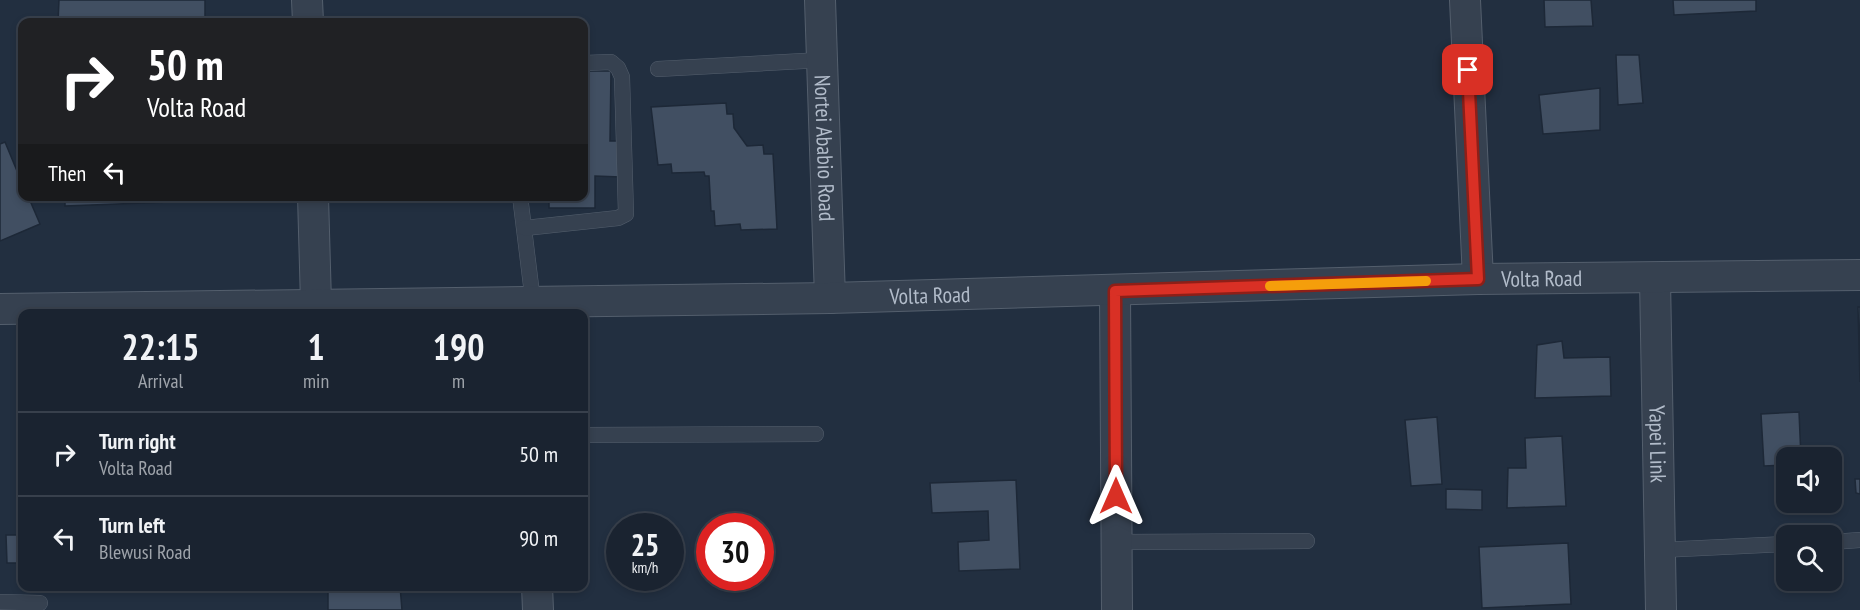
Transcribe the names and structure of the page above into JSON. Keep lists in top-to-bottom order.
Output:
{
  "streets": {
    "street": ["Nortei Ababio Road", "Volta Road", "Yapei Link"]
  },
  "crossings": [
    ["Nortei Ababio Road", "Volta Road"],
    ["Volta Road", "Yapei Link"]
  ],
  "page": {
    "turn": ["50 m", "Volta Road"],
    "then": "Then",
    "eta": [
      "22:15",
      "Arrival",
      "1",
      "min",
      "190",
      "m"
    ],
    "list": [
      {
        "name": "Turn right",
        "note": "Volta Road",
        "value": "50 m"
      },
      {
        "name": "Turn left",
        "note": "Blewusi Road",
        "value": "90 m"
      }
    ],
    "speed": "25 km/h",
    "limit": "30"
  }
}
